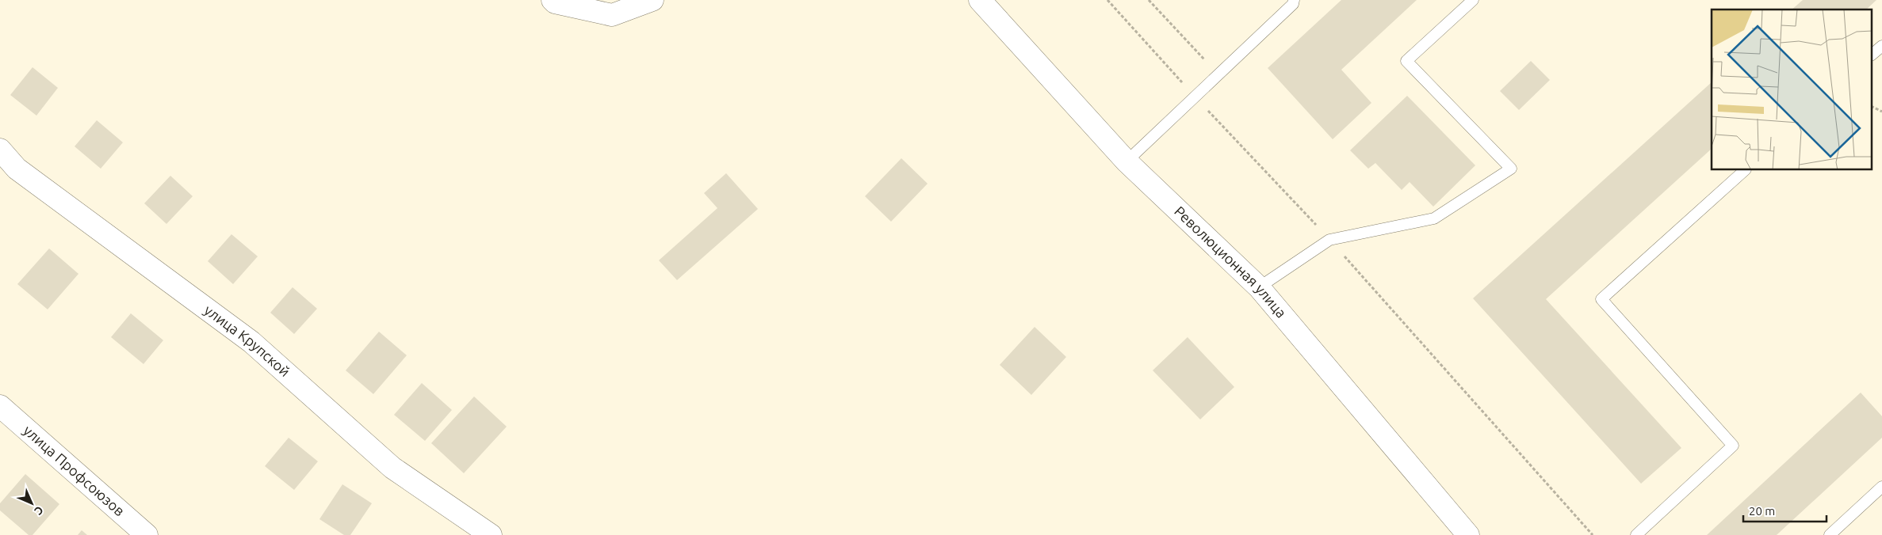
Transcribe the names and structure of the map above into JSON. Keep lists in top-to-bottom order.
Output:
{
  "streets": {
    "street": ["Революционная улица", "улица Крупской", "улица Профсоюзов"]
  },
  "scale_bar": "20 m",
  "north": "bottom right"
}
